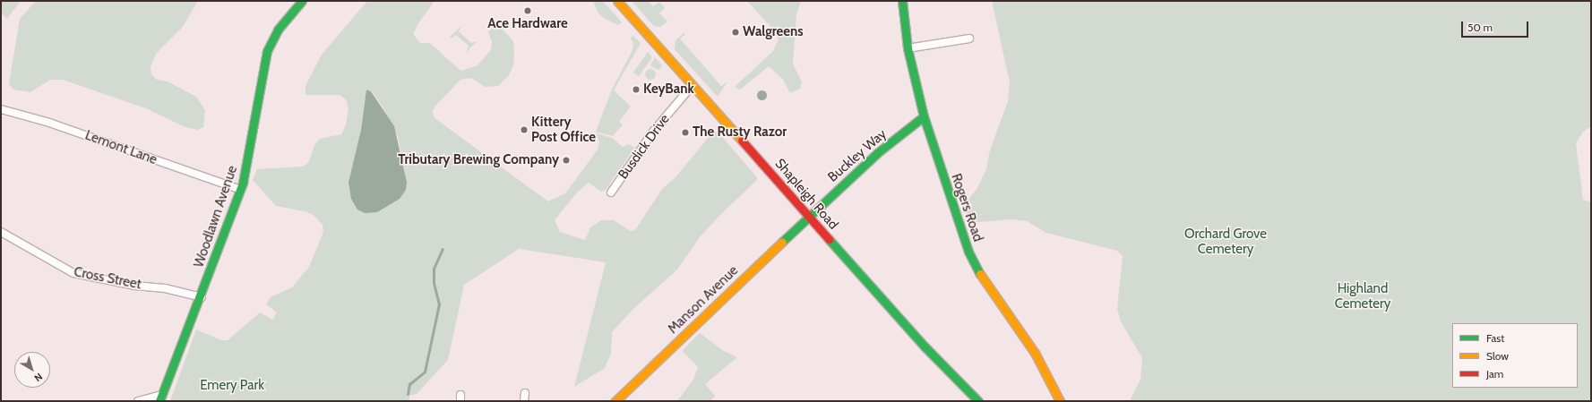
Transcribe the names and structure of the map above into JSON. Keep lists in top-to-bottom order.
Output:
{
  "streets": {
    "street": [
      "Busdick Drive",
      "Lemont Lane",
      "Buckley Way",
      "Shapleigh Road",
      "Rogers Road",
      "Woodlawn Avenue",
      "Cross Street",
      "Manson Avenue"
    ]
  },
  "crossings": [
    ["Busdick Drive", "Shapleigh Road"],
    ["Lemont Lane", "Woodlawn Avenue"],
    ["Buckley Way", "Shapleigh Road"],
    ["Buckley Way", "Rogers Road"],
    ["Buckley Way", "Manson Avenue"],
    ["Shapleigh Road", "Manson Avenue"],
    ["Woodlawn Avenue", "Cross Street"]
  ],
  "parks": ["Orchard Grove Cemetery", "Highland Cemetery", "Emery Park"],
  "places": [
    "Ace Hardware",
    "Walgreens",
    "KeyBank",
    "Kittery Post Office",
    "The Rusty Razor",
    "Tributary Brewing Company"
  ],
  "legend": ["Fast", "Slow", "Jam"],
  "scale_bar": "50 m",
  "north": "bottom right"
}
